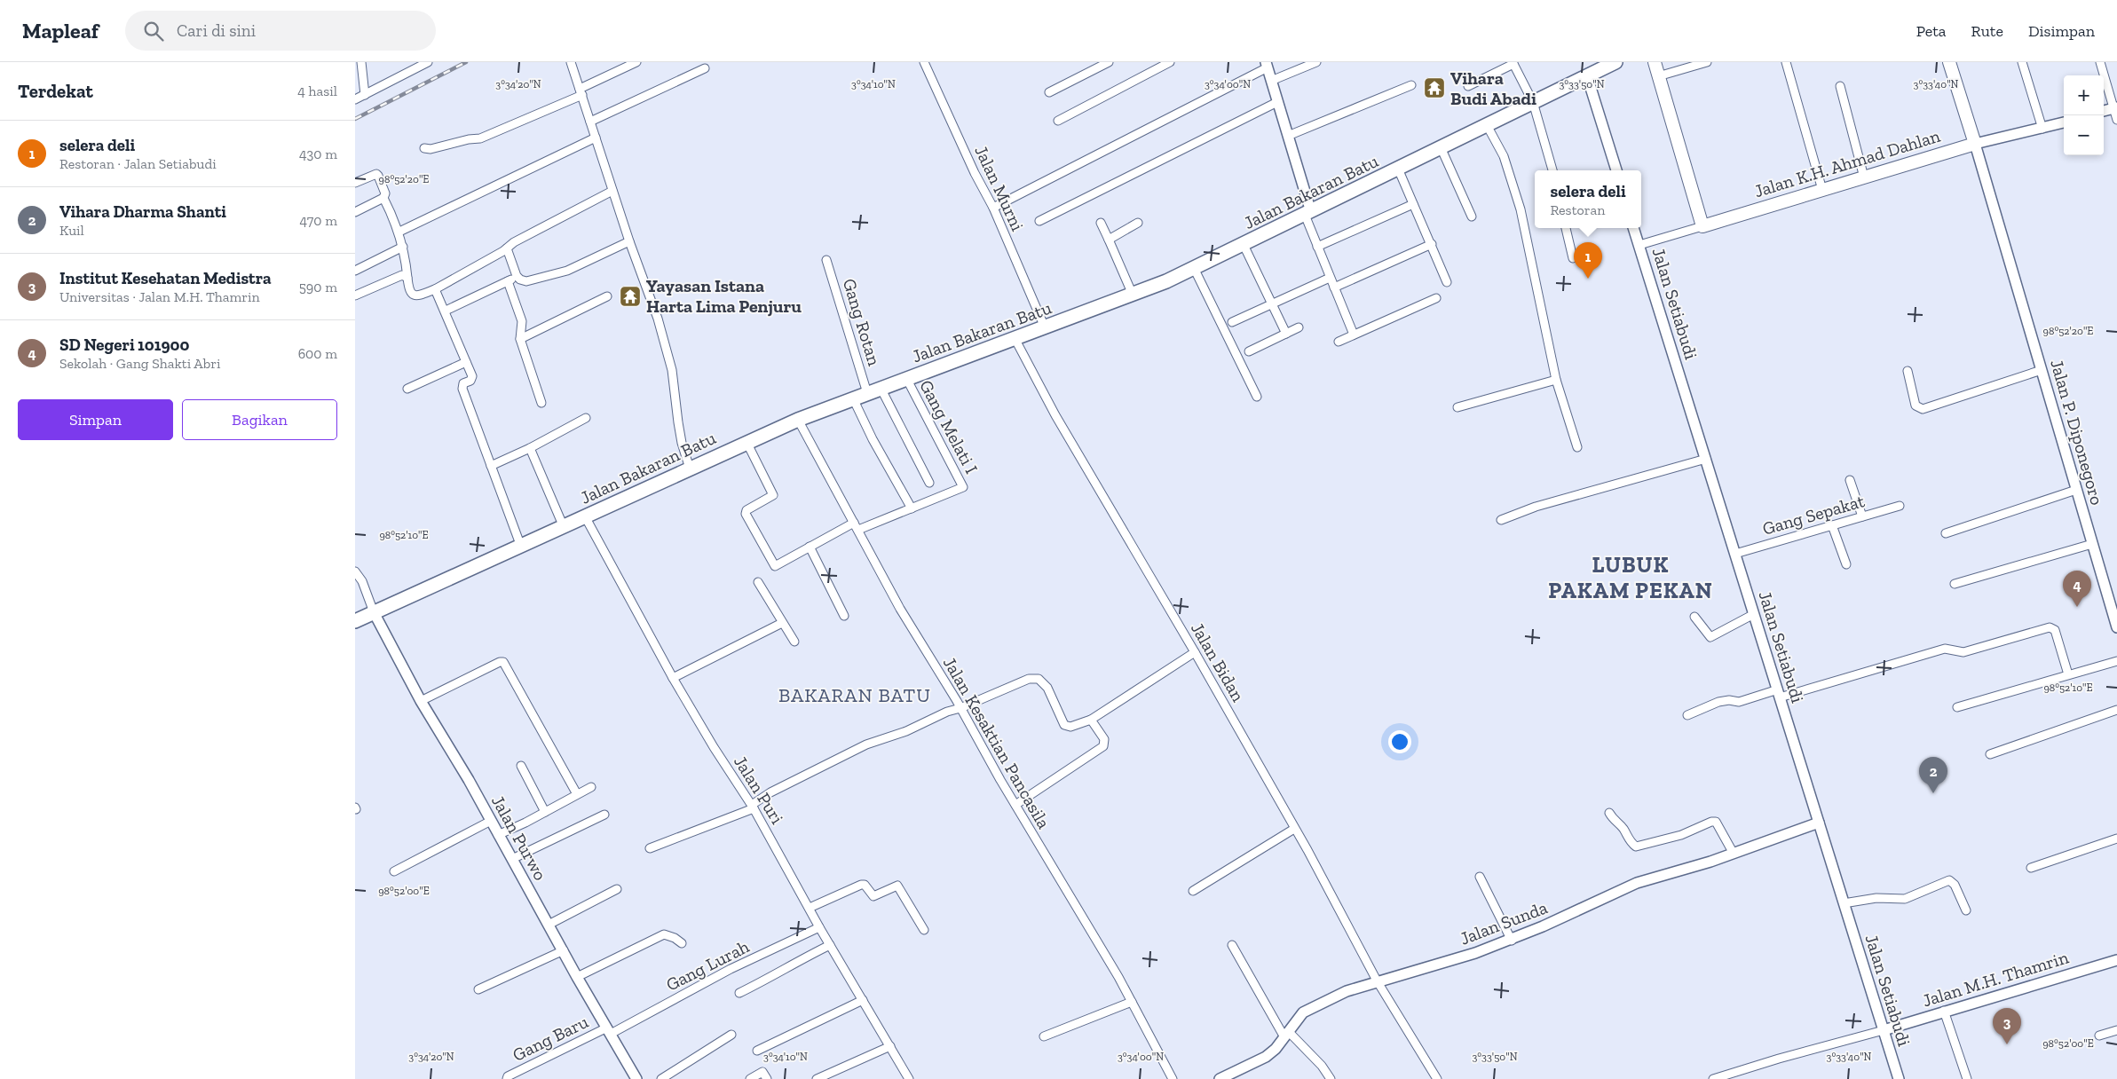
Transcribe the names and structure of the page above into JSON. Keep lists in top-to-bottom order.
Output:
{
  "streets": {
    "highway": ["Jalan Bakaran Batu"],
    "main road": ["Jalan K.H. Ahmad Dahlan"],
    "street": [
      "Jalan Murni",
      "Jalan Setiabudi",
      "Gang Rotan",
      "Gang Melati I",
      "Jalan P. Diponegoro",
      "Gang Sepakat",
      "Jalan Bidan",
      "Jalan Kesaktian Pancasila",
      "Jalan Puri",
      "Jalan Purwo",
      "Jalan Sunda",
      "Gang Lurah",
      "Jalan M.H. Thamrin",
      "Gang Baru"
    ]
  },
  "crossings": [
    ["Jalan K.H. Ahmad Dahlan", "Jalan Setiabudi"],
    ["Jalan K.H. Ahmad Dahlan", "Jalan P. Diponegoro"],
    ["Jalan Murni", "Jalan Bakaran Batu"],
    ["Jalan Bakaran Batu", "Gang Rotan"],
    ["Jalan Bakaran Batu", "Gang Melati I"],
    ["Jalan Bakaran Batu", "Jalan Bidan"],
    ["Jalan Bakaran Batu", "Jalan Kesaktian Pancasila"],
    ["Jalan Bakaran Batu", "Jalan Puri"],
    ["Jalan Bakaran Batu", "Jalan Purwo"],
    ["Jalan Setiabudi", "Gang Sepakat"],
    ["Jalan Setiabudi", "Jalan Sunda"],
    ["Jalan Setiabudi", "Jalan M.H. Thamrin"],
    ["Jalan Bidan", "Jalan Sunda"],
    ["Jalan Puri", "Gang Lurah"],
    ["Jalan Purwo", "Gang Lurah"],
    ["Jalan Purwo", "Gang Baru"],
    ["Gang Lurah", "Gang Baru"]
  ],
  "districts": ["LUBUK PAKAM PEKAN", "BAKARAN BATU"],
  "places": {
    "temple": ["Vihara Budi Abadi", "Yayasan Istana Harta Lima Penjuru"]
  },
  "page": {
    "header": "Mapleaf",
    "search": "Cari di sini",
    "nav": ["Peta", "Rute", "Disimpan"],
    "heading": ["Terdekat", "4 hasil"],
    "map_buttons": ["+", "−"],
    "list": [
      {
        "mark": "1",
        "name": "selera deli",
        "note": "Restoran · Jalan Setiabudi",
        "value": "430 m"
      },
      {
        "mark": "2",
        "name": "Vihara Dharma Shanti",
        "note": "Kuil",
        "value": "470 m"
      },
      {
        "mark": "3",
        "name": "Institut Kesehatan Medistra",
        "note": "Universitas · Jalan M.H. Thamrin",
        "value": "590 m"
      },
      {
        "mark": "4",
        "name": "SD Negeri 101900",
        "note": "Sekolah · Gang Shakti Abri",
        "value": "600 m"
      }
    ],
    "popup": ["selera deli", "Restoran"],
    "pins": [
      "1",
      "4",
      "2",
      "3"
    ],
    "buttons": ["Simpan", "Bagikan"]
  },
  "coordinates": [
    "3°34'20\"N",
    "3°34'10\"N",
    "3°34'00\"N",
    "3°33'50\"N",
    "3°33'40\"N",
    "98°52'20\"E",
    "98°52'10\"E",
    "98°52'00\"E"
  ]
}
